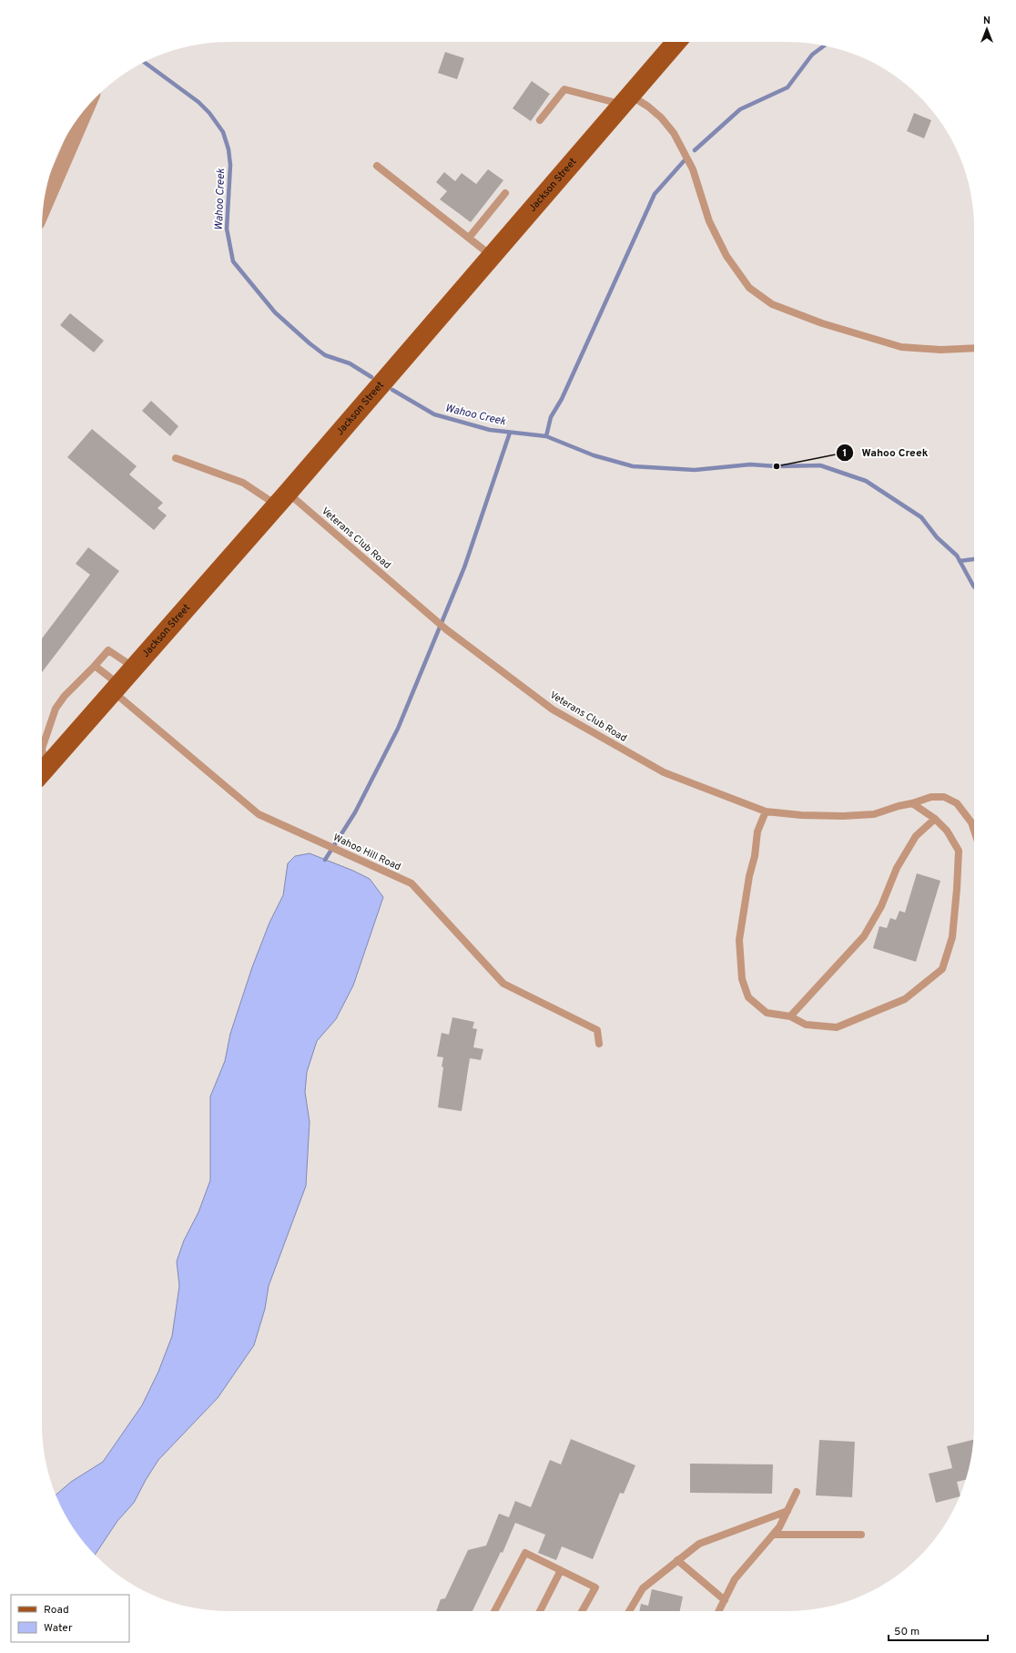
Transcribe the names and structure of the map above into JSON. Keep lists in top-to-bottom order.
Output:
{
  "streets": {
    "main road": ["Jackson Street"],
    "lane": ["Veterans Club Road", "Wahoo Hill Road"]
  },
  "crossings": [
    ["Jackson Street", "Veterans Club Road"],
    ["Jackson Street", "Wahoo Hill Road"]
  ],
  "water": ["Wahoo Creek"],
  "places": ["Wahoo Creek"],
  "legend": ["Road", "Water"],
  "scale_bar": "50 m",
  "north": "top"
}
